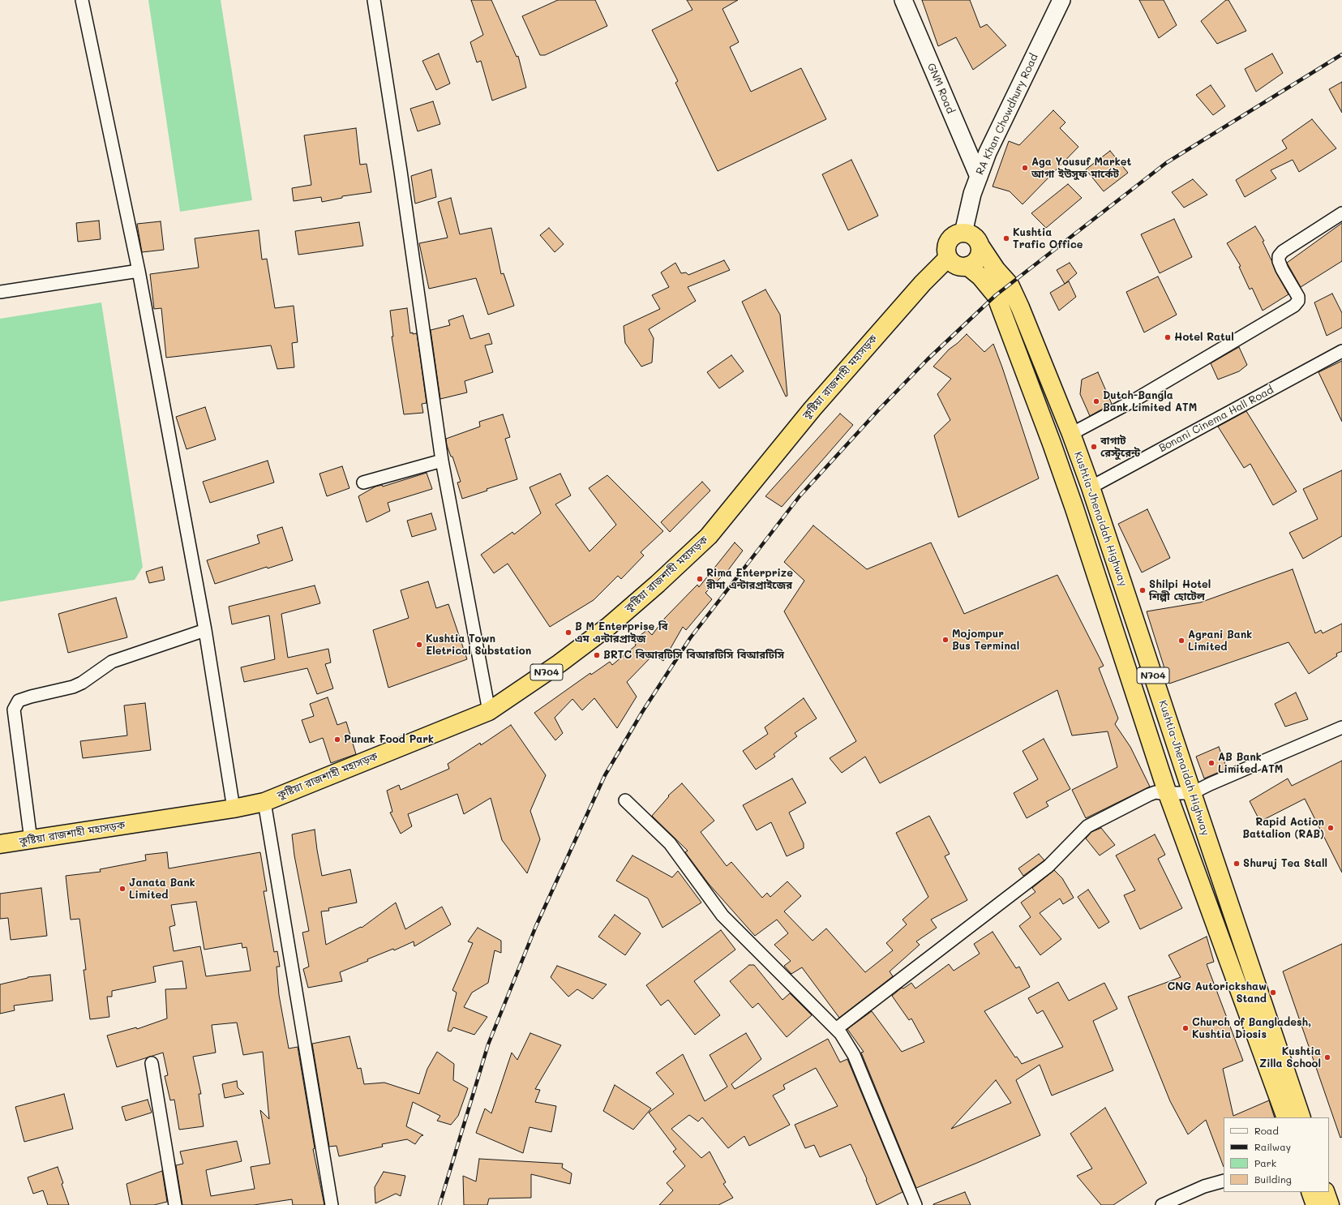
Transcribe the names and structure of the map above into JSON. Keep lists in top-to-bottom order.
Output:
{
  "streets": {
    "highway": ["কুষ্টিয়া রাজশাহী মহাসড়ক", "Kushtia-Jhenaidah Highway", "N704"],
    "main road": ["GNM Road", "RA Khan Chowdhury Road"],
    "street": ["Bonani Cinema Hall Road"]
  },
  "crossings": [
    ["GNM Road", "RA Khan Chowdhury Road"],
    ["RA Khan Chowdhury Road", "কুষ্টিয়া রাজশাহী মহাসড়ক"],
    ["RA Khan Chowdhury Road", "Kushtia-Jhenaidah Highway"],
    ["কুষ্টিয়া রাজশাহী মহাসড়ক", "Kushtia-Jhenaidah Highway"],
    ["Bonani Cinema Hall Road", "Kushtia-Jhenaidah Highway"]
  ],
  "places": [
    "Aga Yousuf Market আগা ইউসুফ মার্কেট",
    "Kushtia Trafic Office",
    "Hotel Ratul",
    "Dutch-Bangla Bank Limited ATM",
    "বাগাট রেস্টুরেন্ট",
    "Rima Enterprize রীমা এন্টারপ্রাইজের",
    "Shilpi Hotel শিল্পী হোটেল",
    "B M Enterprise বি এম এন্টারপ্রাইজ",
    "Mojompur Bus Terminal",
    "Agrani Bank Limited",
    "Kushtia Town Eletrical Substation",
    "BRTC বিআরটিসি বিআরটিসি বিআরটিসি",
    "Punak Food Park",
    "AB Bank Limited ATM",
    "Rapid Action Battalion (RAB)",
    "Shuruj Tea Stall",
    "Janata Bank Limited",
    "CNG Autorickshaw Stand",
    "Church of Bangladesh, Kushtia Diosis",
    "Kushtia Zilla School"
  ],
  "legend": [
    "Road",
    "Railway",
    "Park",
    "Building"
  ]
}
